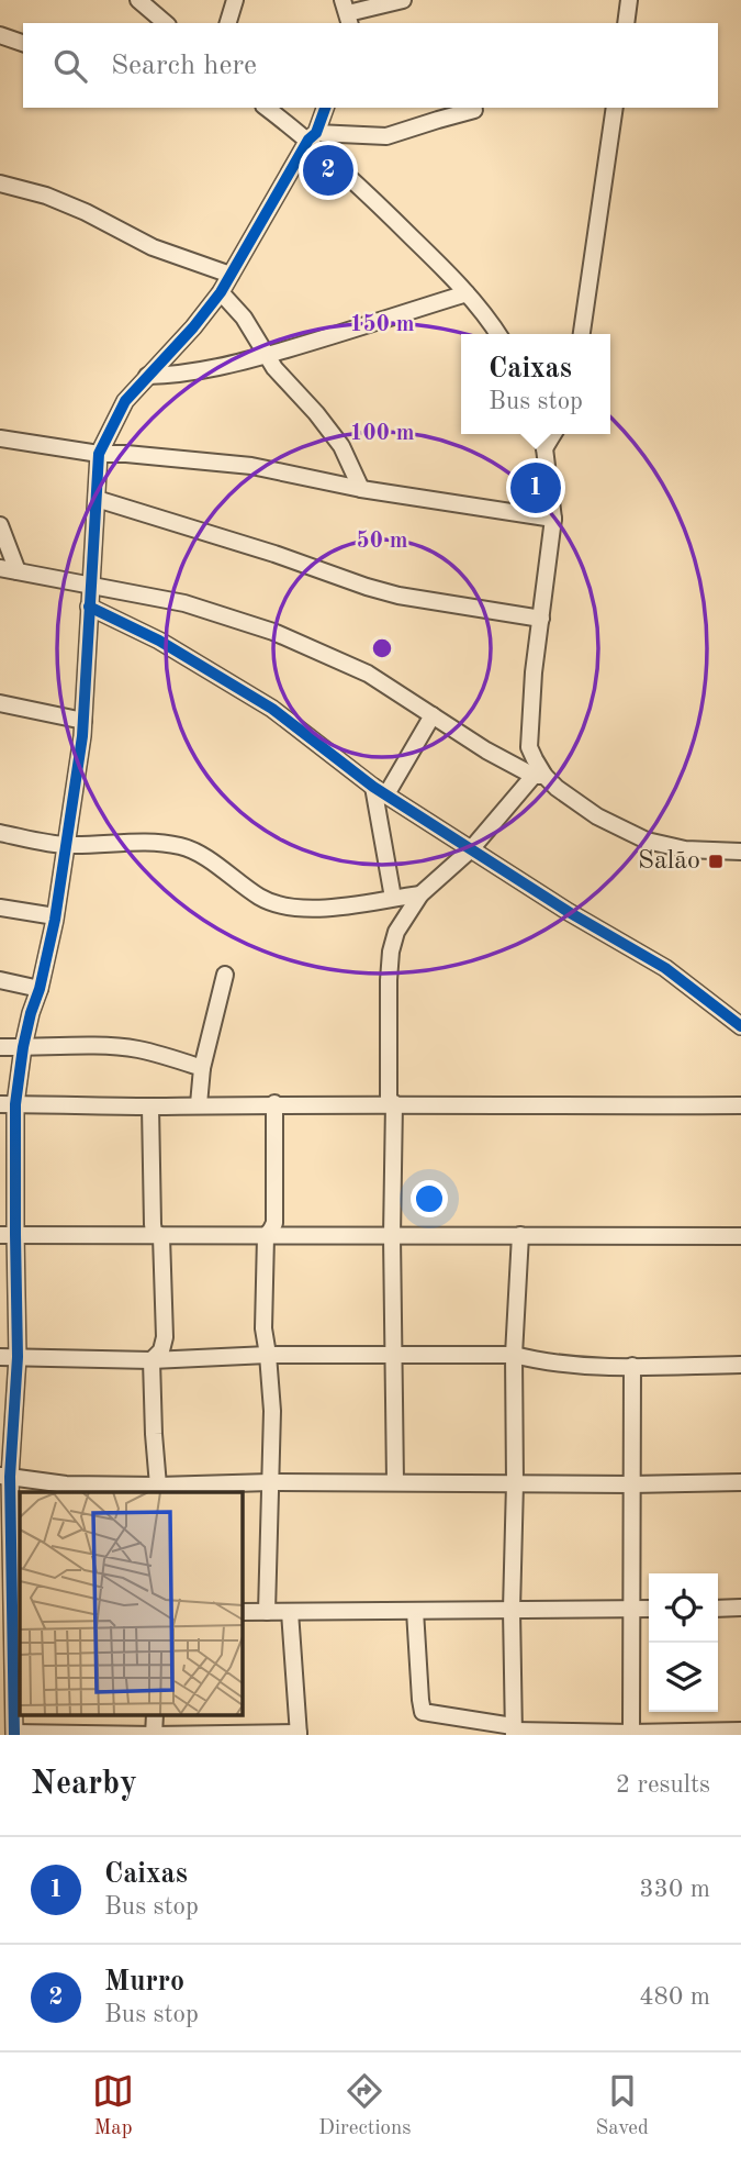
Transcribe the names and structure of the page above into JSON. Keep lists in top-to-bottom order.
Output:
{
  "places": {
    "transit": ["Salão"]
  },
  "page": {
    "search": "Search here",
    "pins": ["2", "1"],
    "popup": ["Caixas", "Bus stop"],
    "heading": ["Nearby", "2 results"],
    "list": [
      {
        "mark": "1",
        "name": "Caixas",
        "note": "Bus stop",
        "value": "330 m"
      },
      {
        "mark": "2",
        "name": "Murro",
        "note": "Bus stop",
        "value": "480 m"
      }
    ],
    "nav": ["Map", "Directions", "Saved"]
  },
  "rings": ["150 m", "100 m", "50 m"]
}
